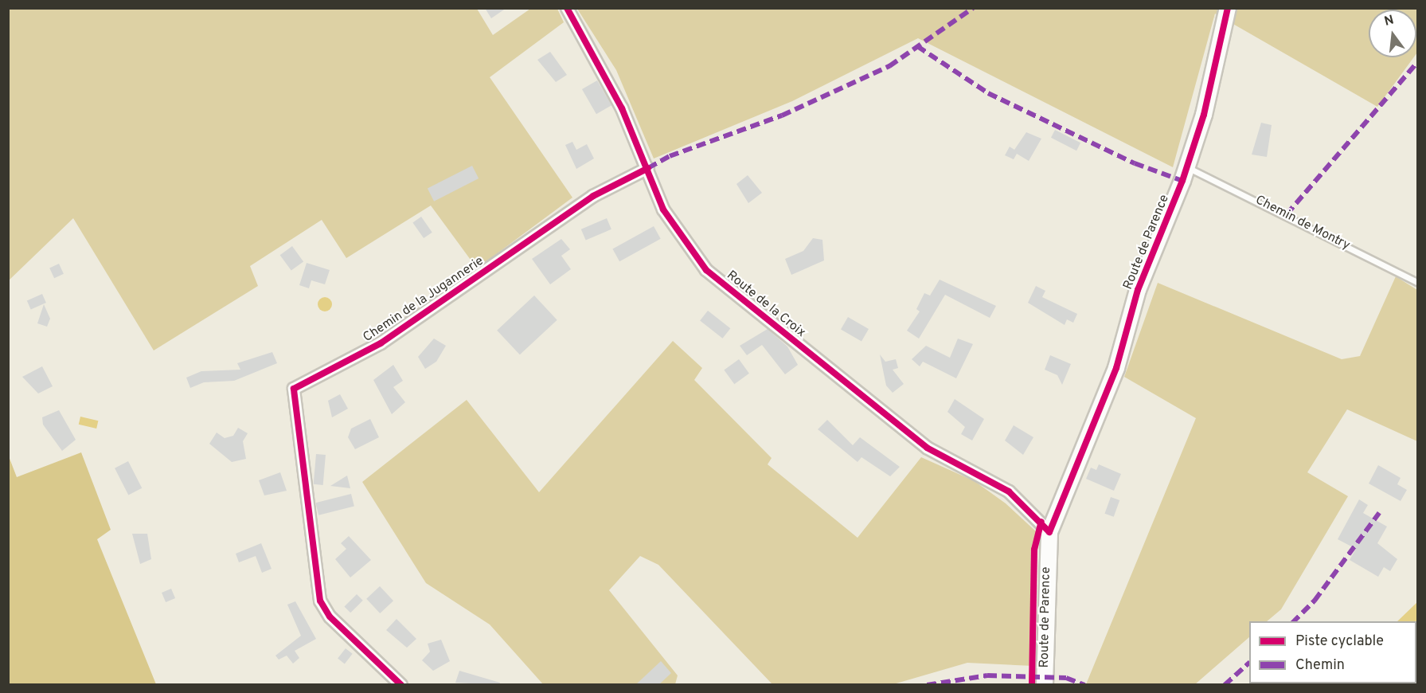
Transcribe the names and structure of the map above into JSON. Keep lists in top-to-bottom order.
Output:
{
  "streets": {
    "street": ["Route de Parence", "Chemin de la Jugannerie", "Route de la Croix"],
    "lane": ["Chemin de Montry"]
  },
  "crossings": [
    ["Chemin de Montry", "Route de Parence"],
    ["Route de Parence", "Route de la Croix"],
    ["Chemin de la Jugannerie", "Route de la Croix"]
  ],
  "legend": ["Piste cyclable", "Chemin"],
  "north": "top"
}
